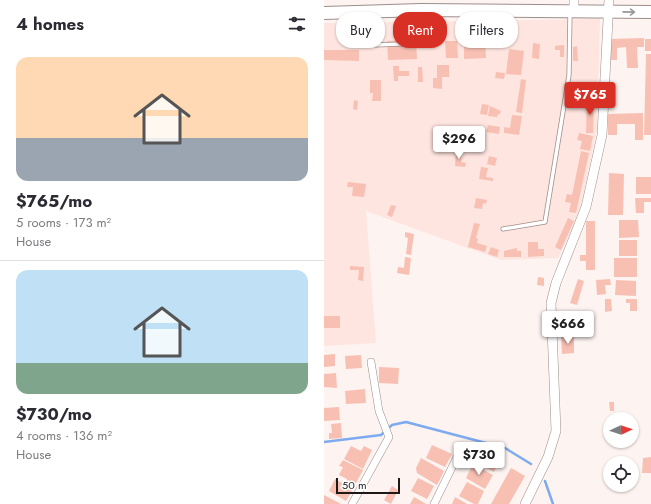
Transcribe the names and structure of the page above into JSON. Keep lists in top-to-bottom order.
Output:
{
  "scale_bar": "50 m",
  "north": "right",
  "page": {
    "heading": "4 homes",
    "chip": ["Buy", "Rent", "Filters"],
    "list": [
      {
        "name": "$765/mo",
        "note": "5 rooms · 173 m² · House"
      },
      {
        "name": "$730/mo",
        "note": "4 rooms · 136 m² · House"
      }
    ],
    "price": [
      "$765",
      "$296",
      "$666",
      "$730"
    ],
    "scale": "50 m"
  }
}
